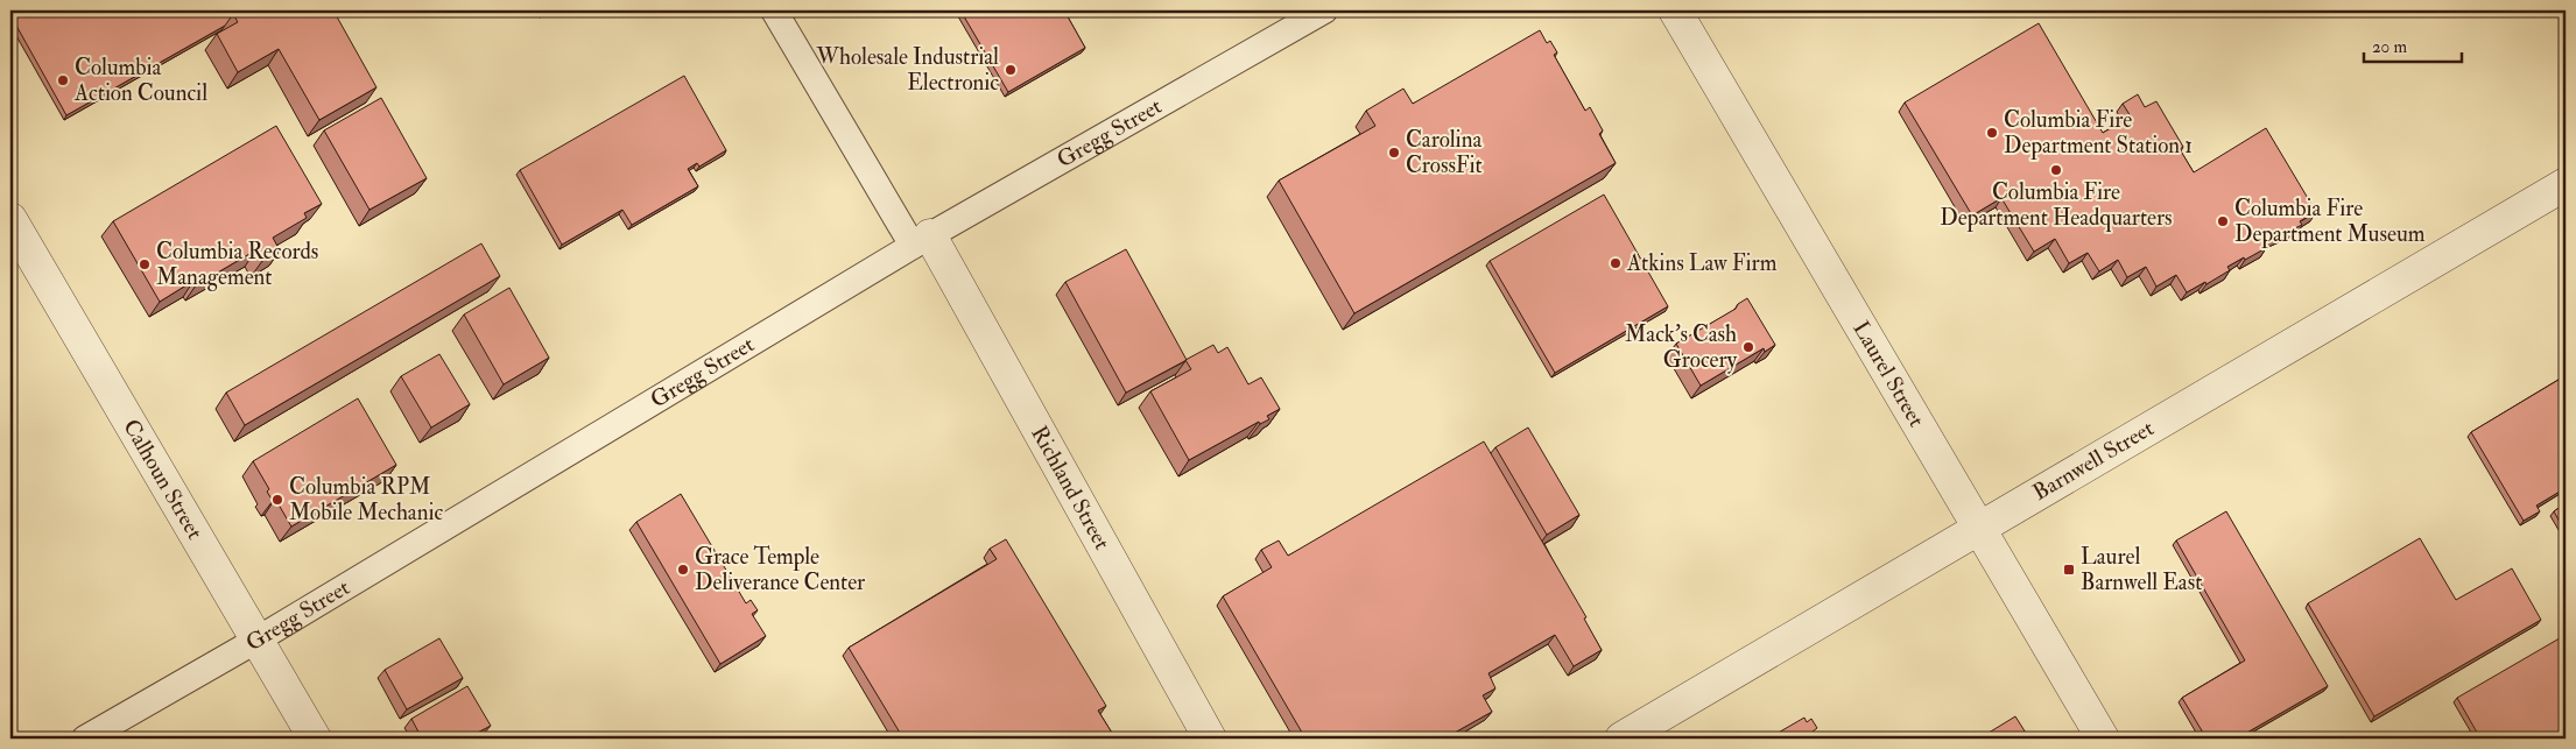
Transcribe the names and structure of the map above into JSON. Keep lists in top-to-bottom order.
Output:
{
  "streets": {
    "street": [
      "Gregg Street",
      "Laurel Street",
      "Barnwell Street",
      "Calhoun Street",
      "Richland Street"
    ]
  },
  "crossings": [
    ["Gregg Street", "Calhoun Street"],
    ["Gregg Street", "Richland Street"],
    ["Laurel Street", "Barnwell Street"]
  ],
  "places": {
    "other": [
      "Wholesale Industrial Electronic",
      "Columbia Action Council",
      "Columbia Fire Department Station 1",
      "Carolina CrossFit",
      "Columbia Fire Department Headquarters",
      "Columbia Fire Department Museum",
      "Atkins Law Firm",
      "Columbia Records Management",
      "Mack's Cash Grocery",
      "Columbia RPM Mobile Mechanic",
      "Grace Temple Deliverance Center"
    ],
    "transit": ["Laurel Barnwell East"]
  },
  "scale_bar": "20 m"
}
